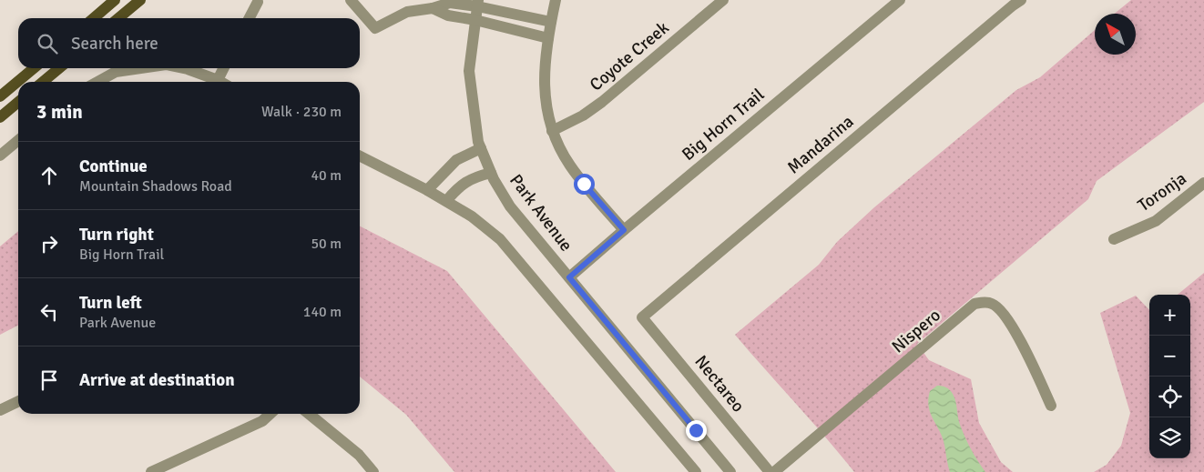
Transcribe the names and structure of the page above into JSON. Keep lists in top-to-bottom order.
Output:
{
  "streets": {
    "street": [
      "Coyote Creek",
      "Big Horn Trail",
      "Mandarina",
      "Toronja",
      "Park Avenue",
      "Nispero",
      "Nectareo"
    ]
  },
  "crossings": [
    ["Big Horn Trail", "Park Avenue"],
    ["Mandarina", "Nectareo"]
  ],
  "north": "top left",
  "page": {
    "search": "Search here",
    "heading": ["3 min", "Walk · 230 m"],
    "list": [
      ["Continue", "Mountain Shadows Road", "40 m"],
      ["Turn right", "Big Horn Trail", "50 m"],
      ["Turn left", "Park Avenue", "140 m"],
      "Arrive at destination"
    ],
    "map_buttons": ["+", "−"]
  }
}
